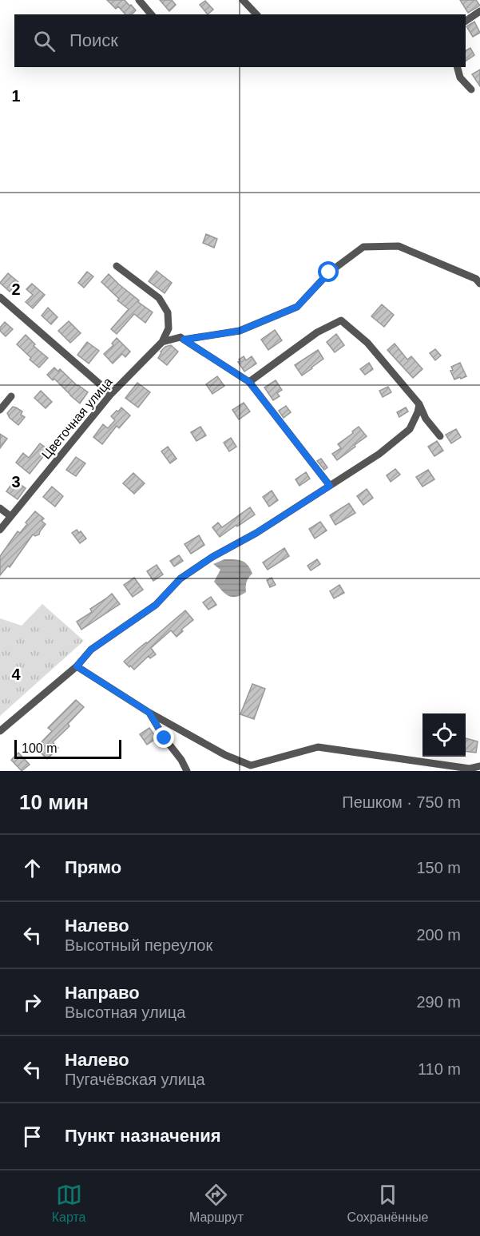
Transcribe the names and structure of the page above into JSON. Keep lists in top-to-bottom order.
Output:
{
  "streets": {
    "street": ["Цветочная улица"]
  },
  "scale_bar": "100 m",
  "page": {
    "search": "Поиск",
    "scale": "100 m",
    "heading": ["10 мин", "Пешком · 750 m"],
    "list": [
      ["Прямо", "150 m"],
      ["Налево", "Высотный переулок", "200 m"],
      ["Направо", "Высотная улица", "290 m"],
      ["Налево", "Пугачёвская улица", "110 m"],
      "Пункт назначения"
    ],
    "nav": ["Карта", "Маршрут", "Сохранённые"]
  },
  "grid": {
    "rows": [
      "1",
      "2",
      "3",
      "4"
    ]
  }
}
